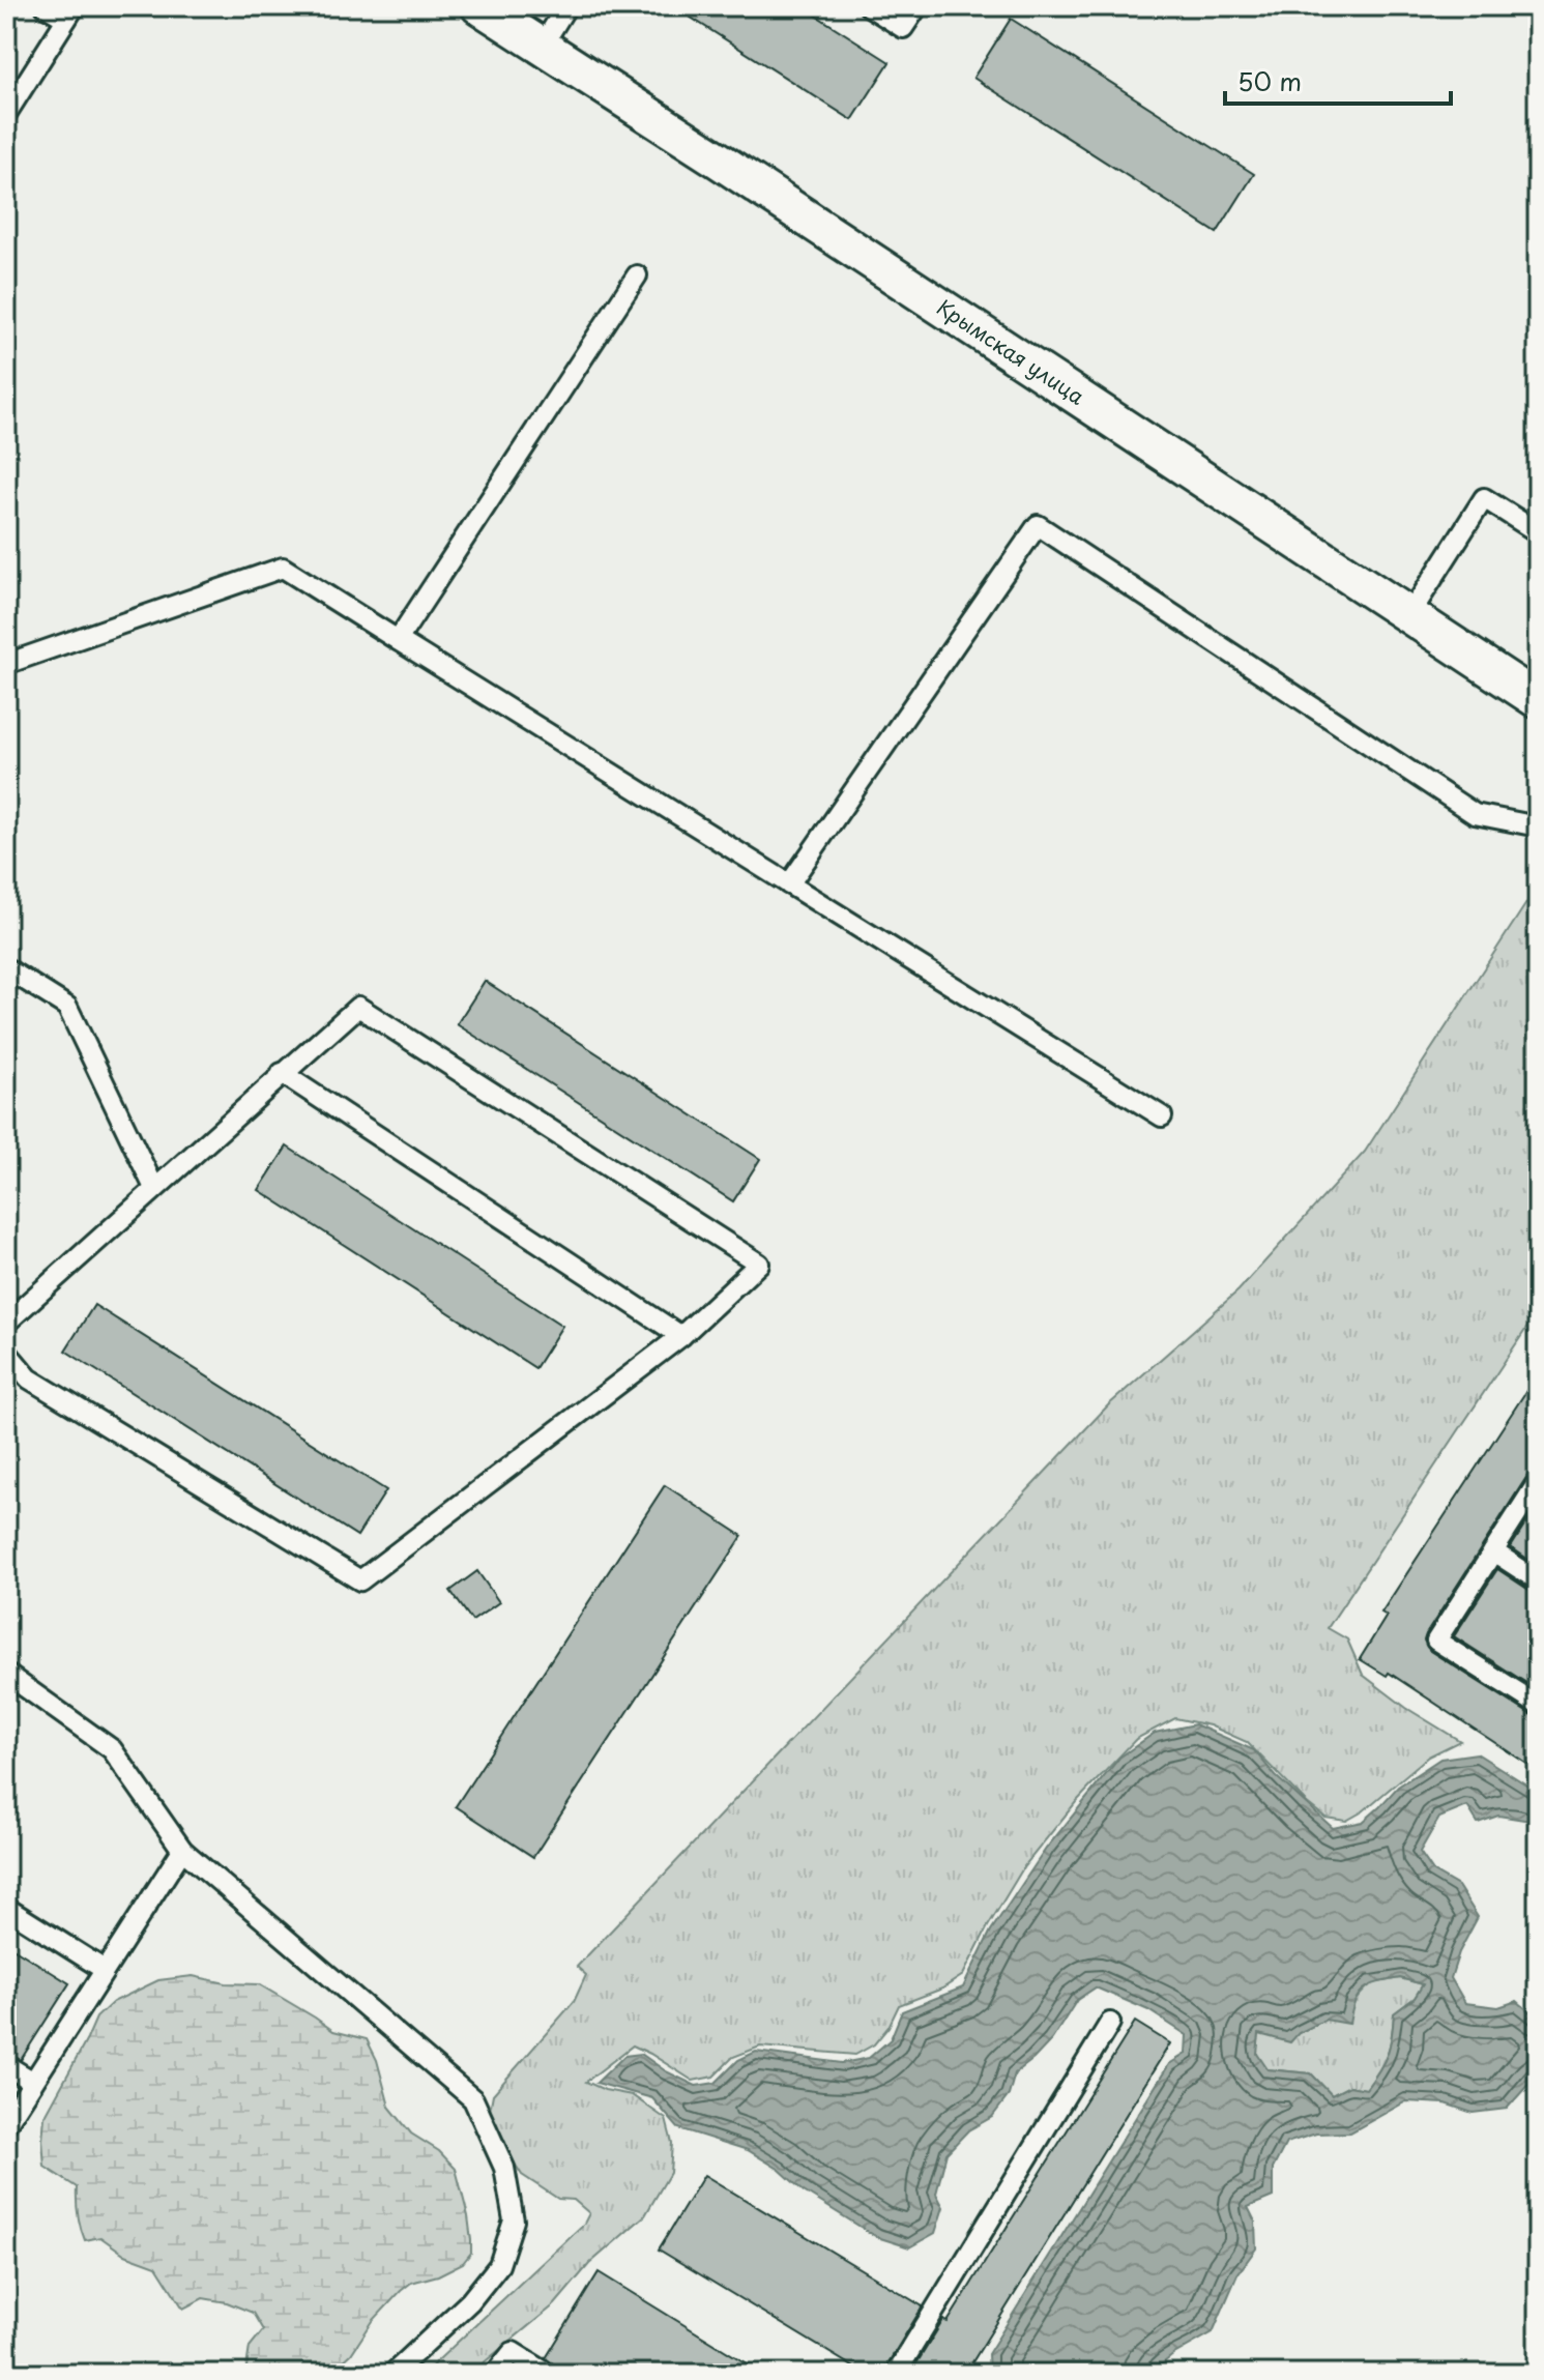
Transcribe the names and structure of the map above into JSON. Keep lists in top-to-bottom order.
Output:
{
  "streets": {
    "street": ["Крымская улица"]
  },
  "scale_bar": "50 m"
}
